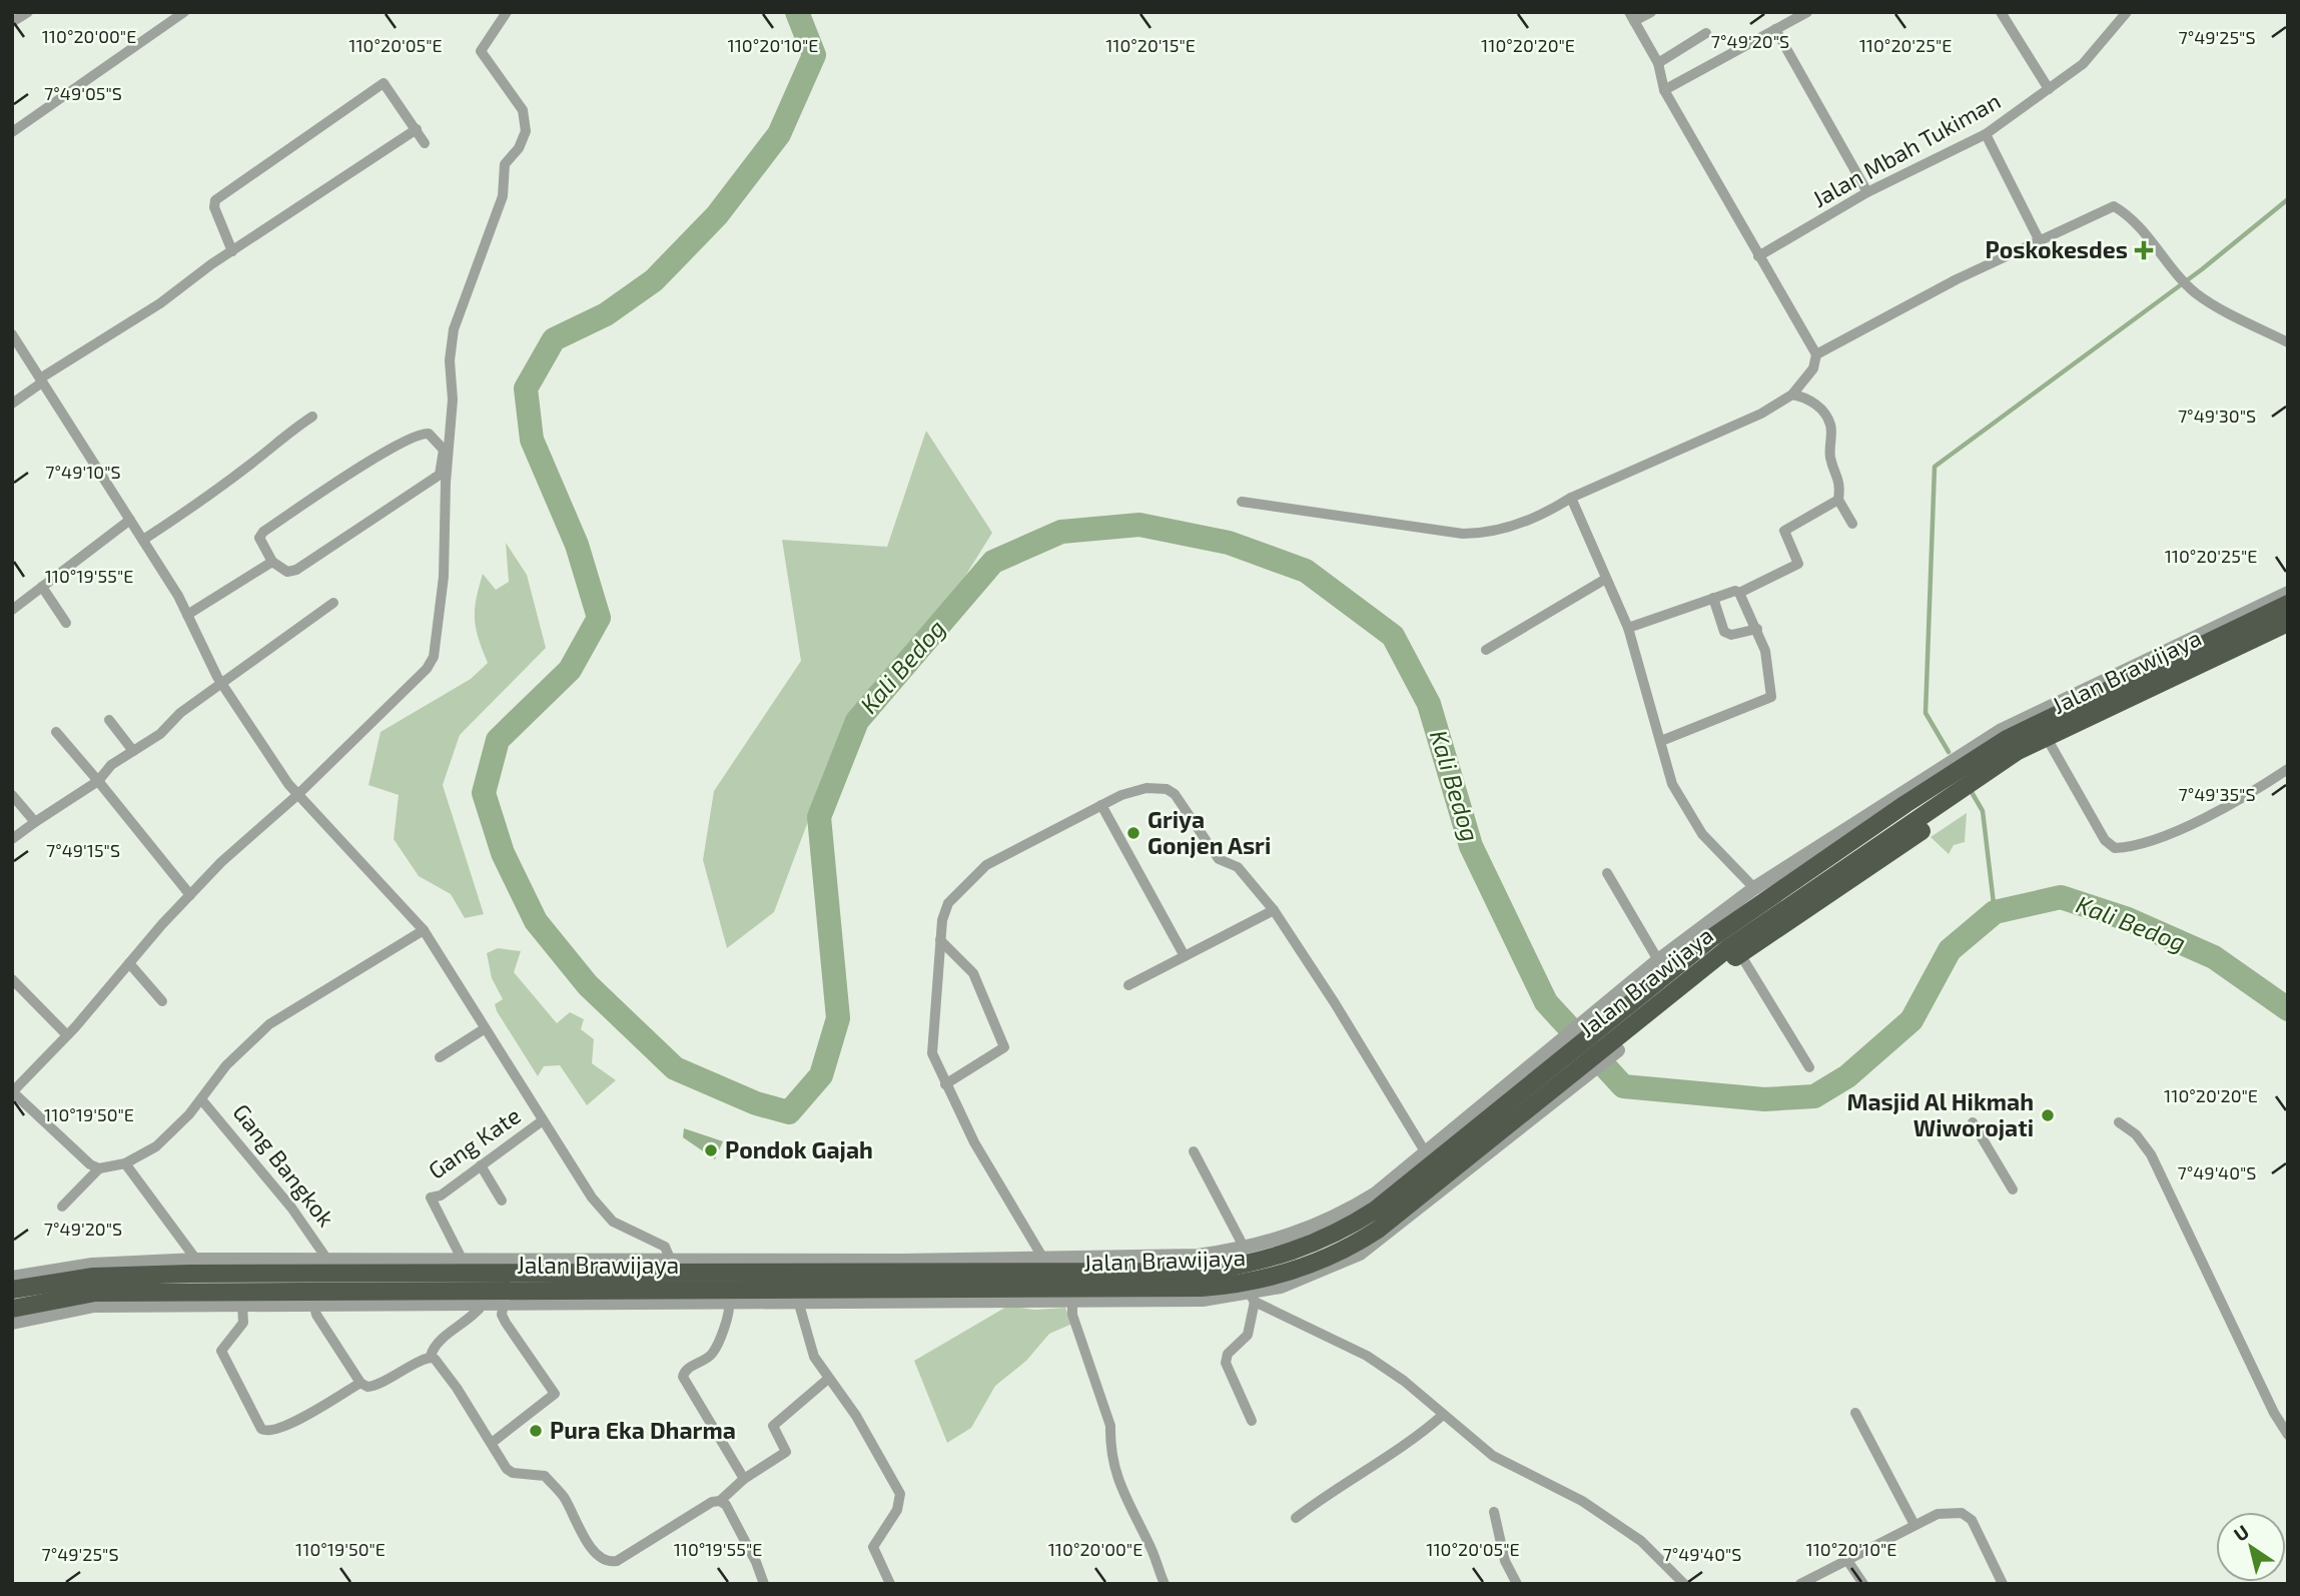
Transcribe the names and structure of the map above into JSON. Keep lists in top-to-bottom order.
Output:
{
  "streets": {
    "highway": ["Jalan Brawijaya"],
    "street": ["Jalan Mbah Tukiman", "Gang Kate", "Gang Bangkok"]
  },
  "water": ["Kali Bedog"],
  "places": {
    "health": ["Poskokesdes"],
    "other": [
      "Griya Gonjen Asri",
      "Masjid Al Hikmah Wiworojati",
      "Pondok Gajah",
      "Pura Eka Dharma"
    ]
  },
  "north": "top left",
  "coordinates": [
    "110°20'00\"E",
    "7°49'25\"S",
    "7°49'20\"S",
    "110°20'10\"E",
    "110°20'15\"E",
    "110°20'25\"E",
    "110°20'05\"E",
    "110°20'20\"E",
    "7°49'05\"S",
    "7°49'30\"S",
    "7°49'10\"S",
    "110°19'55\"E",
    "7°49'35\"S",
    "7°49'15\"S",
    "110°19'50\"E",
    "7°49'40\"S"
  ]
}
